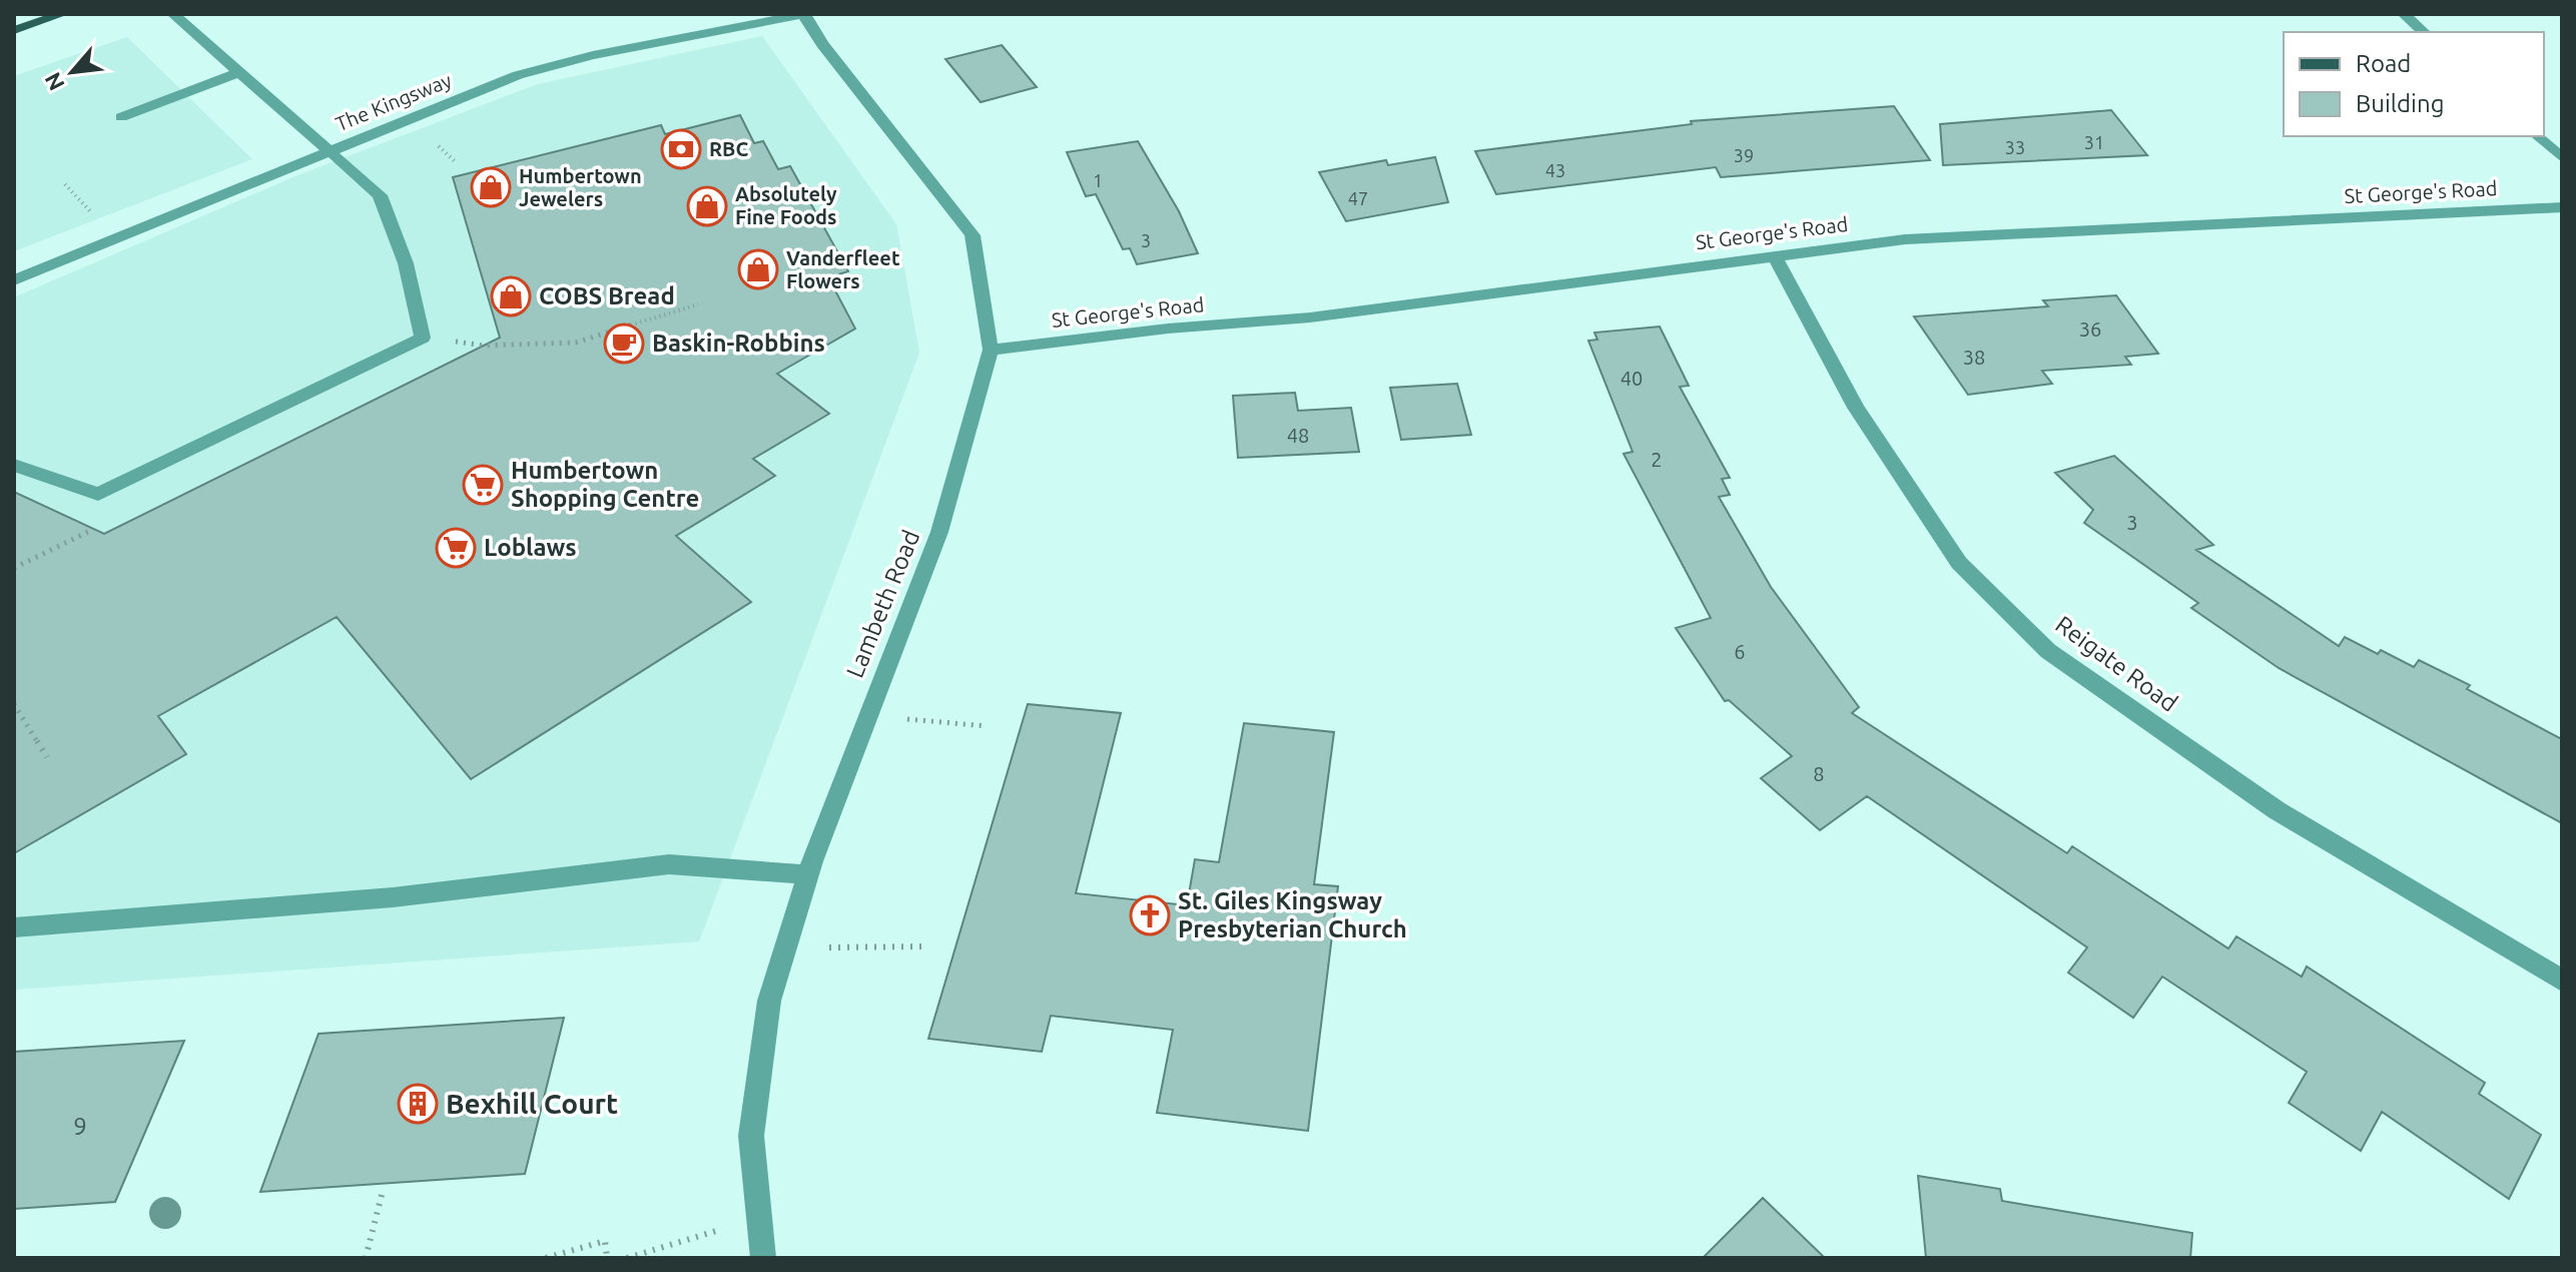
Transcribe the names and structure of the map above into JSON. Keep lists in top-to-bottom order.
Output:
{
  "streets": {
    "street": [
      "The Kingsway",
      "St George's Road",
      "Lambeth Road",
      "Reigate Road"
    ]
  },
  "crossings": [
    ["The Kingsway", "Lambeth Road"],
    ["St George's Road", "Lambeth Road"],
    ["St George's Road", "Reigate Road"]
  ],
  "places": {
    "bank": ["RBC"],
    "shop": [
      "Humbertown Jewelers",
      "Absolutely Fine Foods",
      "Vanderfleet Flowers",
      "COBS Bread"
    ],
    "cafe": ["Baskin-Robbins"],
    "supermarket": ["Humbertown Shopping Centre", "Loblaws"],
    "church": ["St. Giles Kingsway Presbyterian Church"],
    "building": ["Bexhill Court"]
  },
  "house_numbers": [
    "31",
    "33",
    "39",
    "43",
    "1",
    "47",
    "3",
    "36",
    "38",
    "40",
    "48",
    "2",
    "3",
    "6",
    "8",
    "9"
  ],
  "legend": ["Road", "Building"],
  "north": "bottom left"
}
